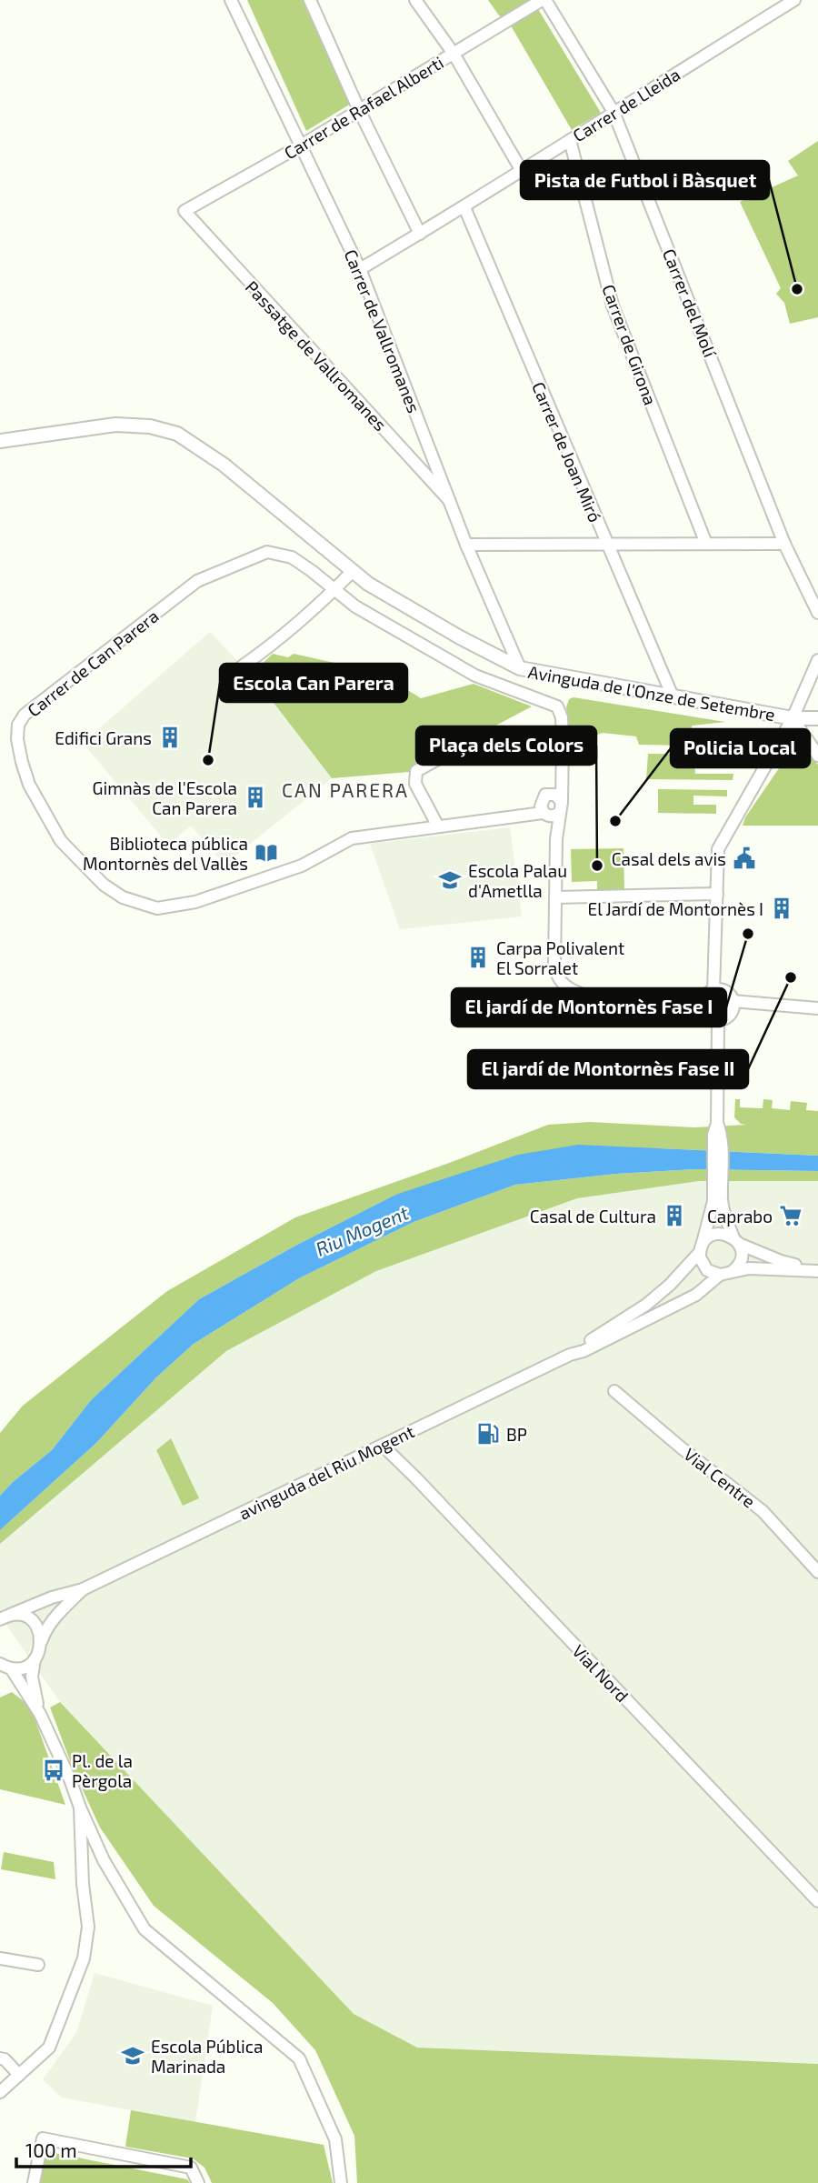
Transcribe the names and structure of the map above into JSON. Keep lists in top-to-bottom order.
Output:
{
  "streets": {
    "street": [
      "Carrer de Lleida",
      "Carrer de Rafael Alberti",
      "Carrer del Molí",
      "Carrer de Vallromanes",
      "Carrer de Girona",
      "Passatge de Vallromanes",
      "Carrer de Joan Miró",
      "Carrer de Can Parera",
      "Avinguda de l'Onze de Setembre",
      "avinguda del Riu Mogent",
      "Vial Centre",
      "Vial Nord"
    ]
  },
  "crossings": [
    ["Carrer de Lleida", "Carrer del Molí"],
    ["Carrer de Lleida", "Carrer de Vallromanes"],
    ["Carrer de Lleida", "Carrer de Girona"],
    ["Carrer de Lleida", "Carrer de Joan Miró"],
    ["Carrer de Rafael Alberti", "Carrer del Molí"],
    ["Carrer de Rafael Alberti", "Carrer de Vallromanes"],
    ["Carrer de Rafael Alberti", "Passatge de Vallromanes"],
    ["Carrer de Vallromanes", "Passatge de Vallromanes"],
    ["Carrer de Vallromanes", "Avinguda de l'Onze de Setembre"],
    ["Carrer de Joan Miró", "Avinguda de l'Onze de Setembre"],
    ["avinguda del Riu Mogent", "Vial Nord"]
  ],
  "districts": ["CAN PARERA"],
  "water": ["Riu Mogent"],
  "places": {
    "other": [
      "Pista de Futbol i Bàsquet",
      "Escola Can Parera",
      "Policia Local",
      "Plaça dels Colors",
      "El jardí de Montornès Fase I",
      "El jardí de Montornès Fase II"
    ],
    "building": [
      "Edifici Grans",
      "Gimnàs de l'Escola Can Parera",
      "El Jardí de Montornès I",
      "Carpa Polivalent El Sorralet",
      "Casal de Cultura"
    ],
    "library": ["Biblioteca pública Montornès del Vallès"],
    "public building": ["Casal dels avis"],
    "school or university": ["Escola Palau d'Ametlla", "Escola Pública Marinada"],
    "supermarket": ["Caprabo"],
    "fuel station": ["BP"],
    "bus stop": ["Pl. de la Pèrgola"]
  },
  "scale_bar": "100 m"
}
